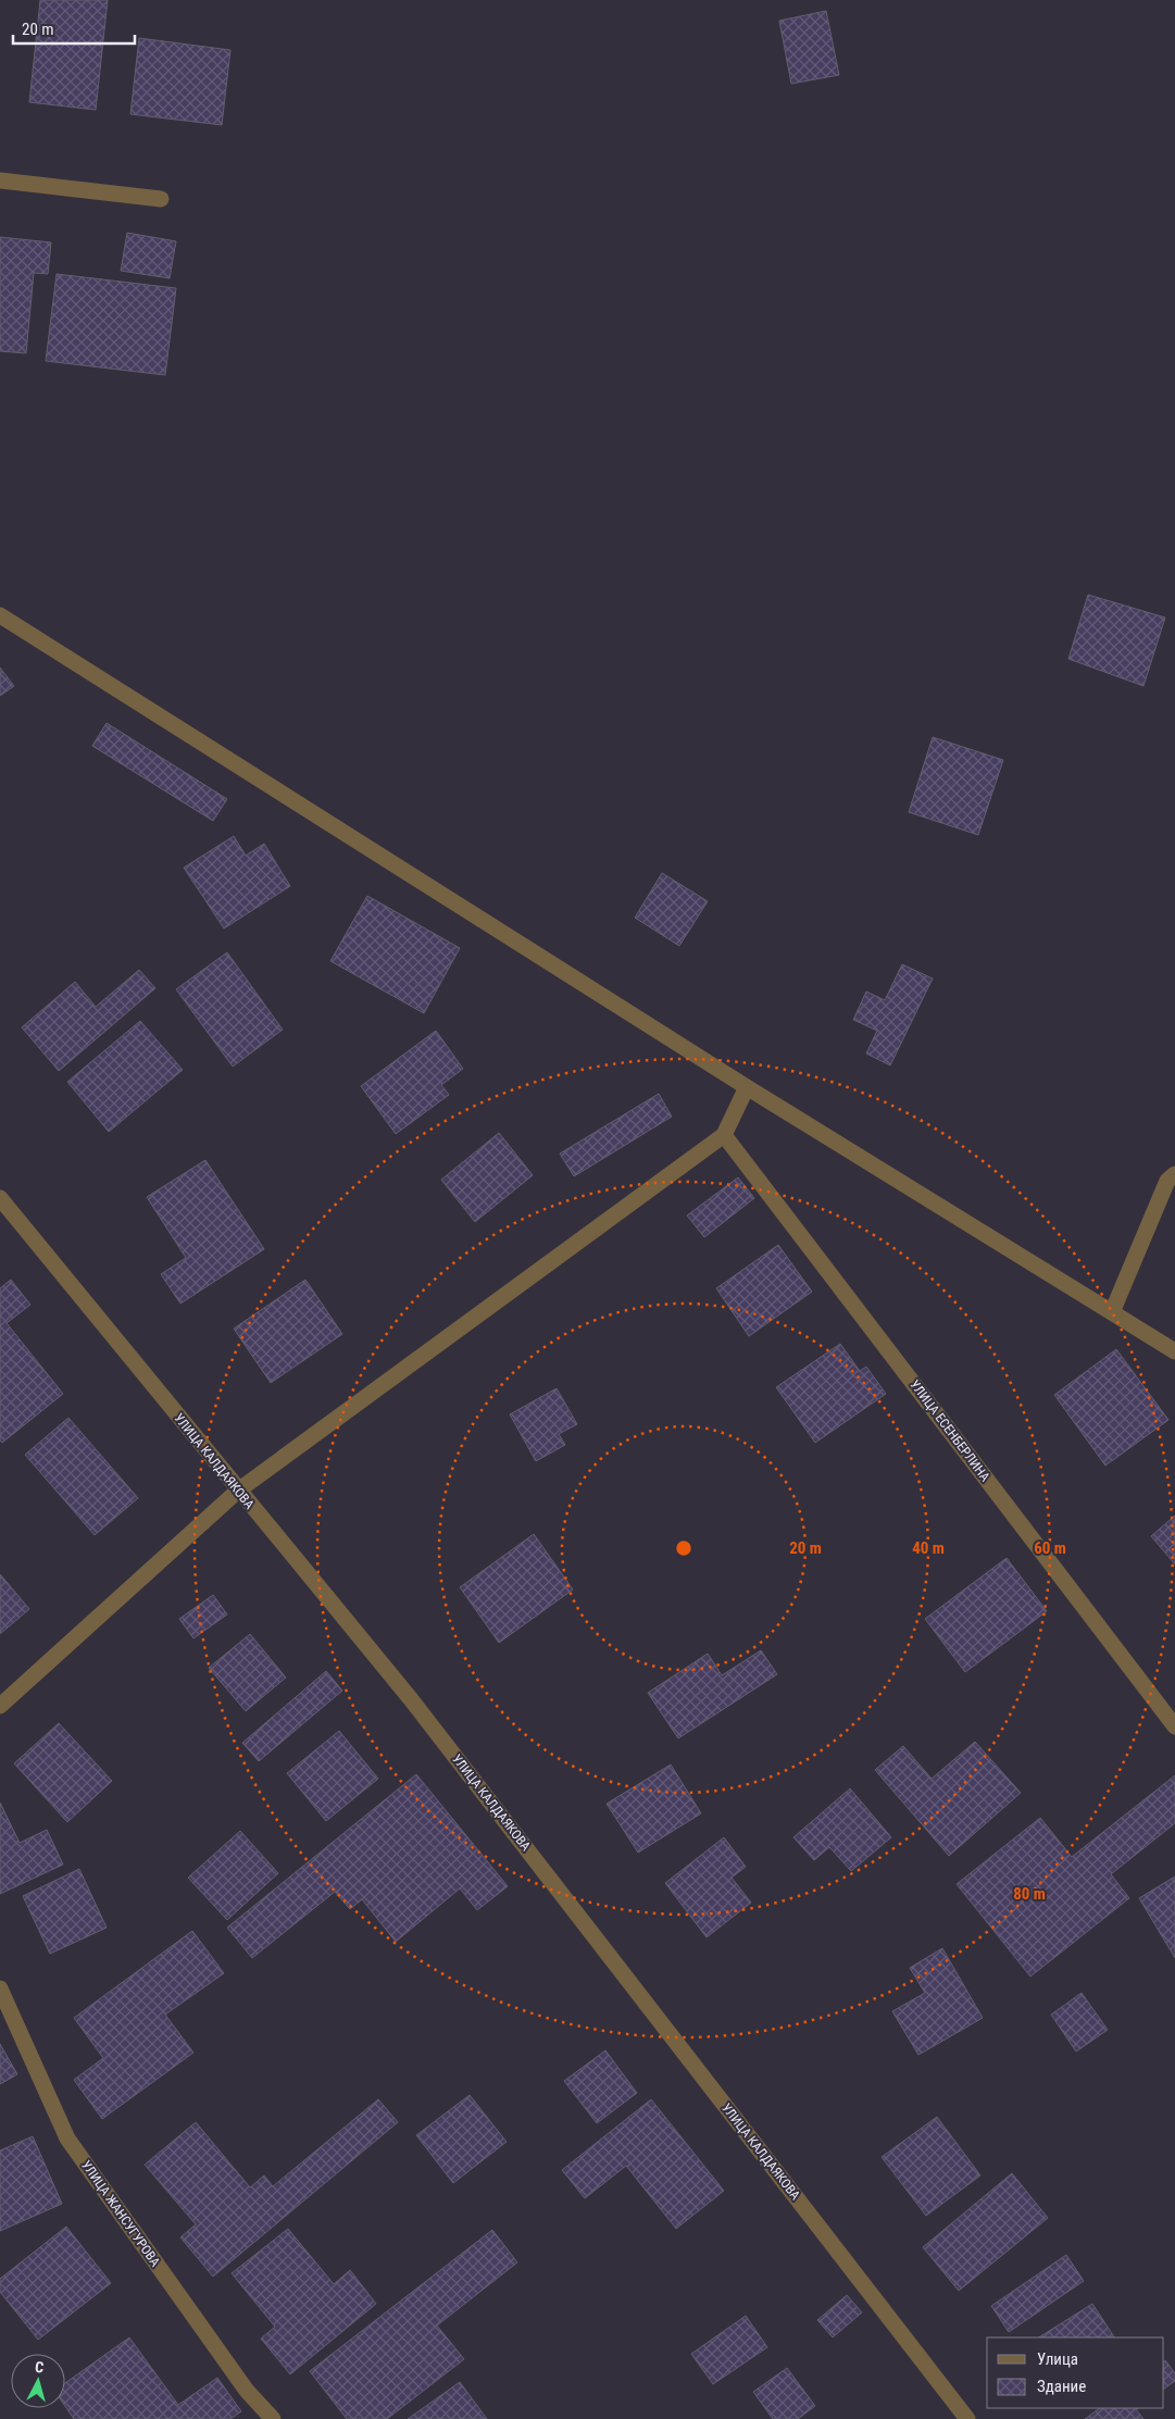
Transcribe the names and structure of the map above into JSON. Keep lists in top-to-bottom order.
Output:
{
  "streets": {
    "street": ["УЛИЦА ЕСЕНБЕРЛИНА", "УЛИЦА КАЛДАЯКОВА", "УЛИЦА ЖАНСУГУРОВА"]
  },
  "legend": ["Улица", "Здание"],
  "scale_bar": "20 m",
  "north": "top",
  "rings": [
    "20 m",
    "40 m",
    "60 m",
    "80 m"
  ]
}
